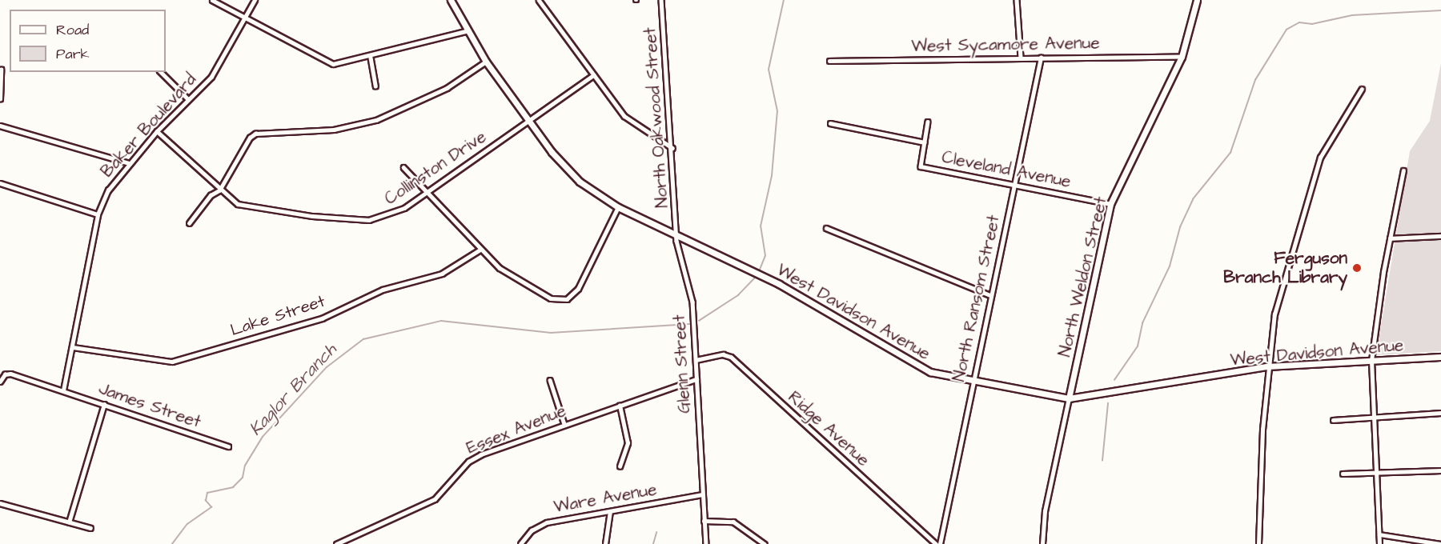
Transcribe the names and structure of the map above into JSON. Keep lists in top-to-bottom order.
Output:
{
  "streets": {
    "street": [
      "West Sycamore Avenue",
      "North Oakwood Street",
      "Baker Boulevard",
      "Collinston Drive",
      "Cleveland Avenue",
      "North Weldon Street",
      "North Ransom Street",
      "West Davidson Avenue",
      "Lake Street",
      "Glenn Street",
      "James Street",
      "Ridge Avenue",
      "Essex Avenue",
      "Ware Avenue"
    ]
  },
  "crossings": [
    ["West Sycamore Avenue", "North Weldon Street"],
    ["West Sycamore Avenue", "North Ransom Street"],
    ["North Oakwood Street", "West Davidson Avenue"],
    ["North Oakwood Street", "Glenn Street"],
    ["Baker Boulevard", "Collinston Drive"],
    ["Baker Boulevard", "Lake Street"],
    ["Baker Boulevard", "James Street"],
    ["Collinston Drive", "West Davidson Avenue"],
    ["Cleveland Avenue", "North Weldon Street"],
    ["Cleveland Avenue", "North Ransom Street"],
    ["North Weldon Street", "West Davidson Avenue"],
    ["North Ransom Street", "West Davidson Avenue"],
    ["West Davidson Avenue", "Glenn Street"],
    ["Glenn Street", "Ridge Avenue"],
    ["Glenn Street", "Essex Avenue"],
    ["Glenn Street", "Ware Avenue"]
  ],
  "water": ["Kaglor Branch"],
  "places": ["Ferguson Branch Library"],
  "legend": ["Road", "Park"]
}
